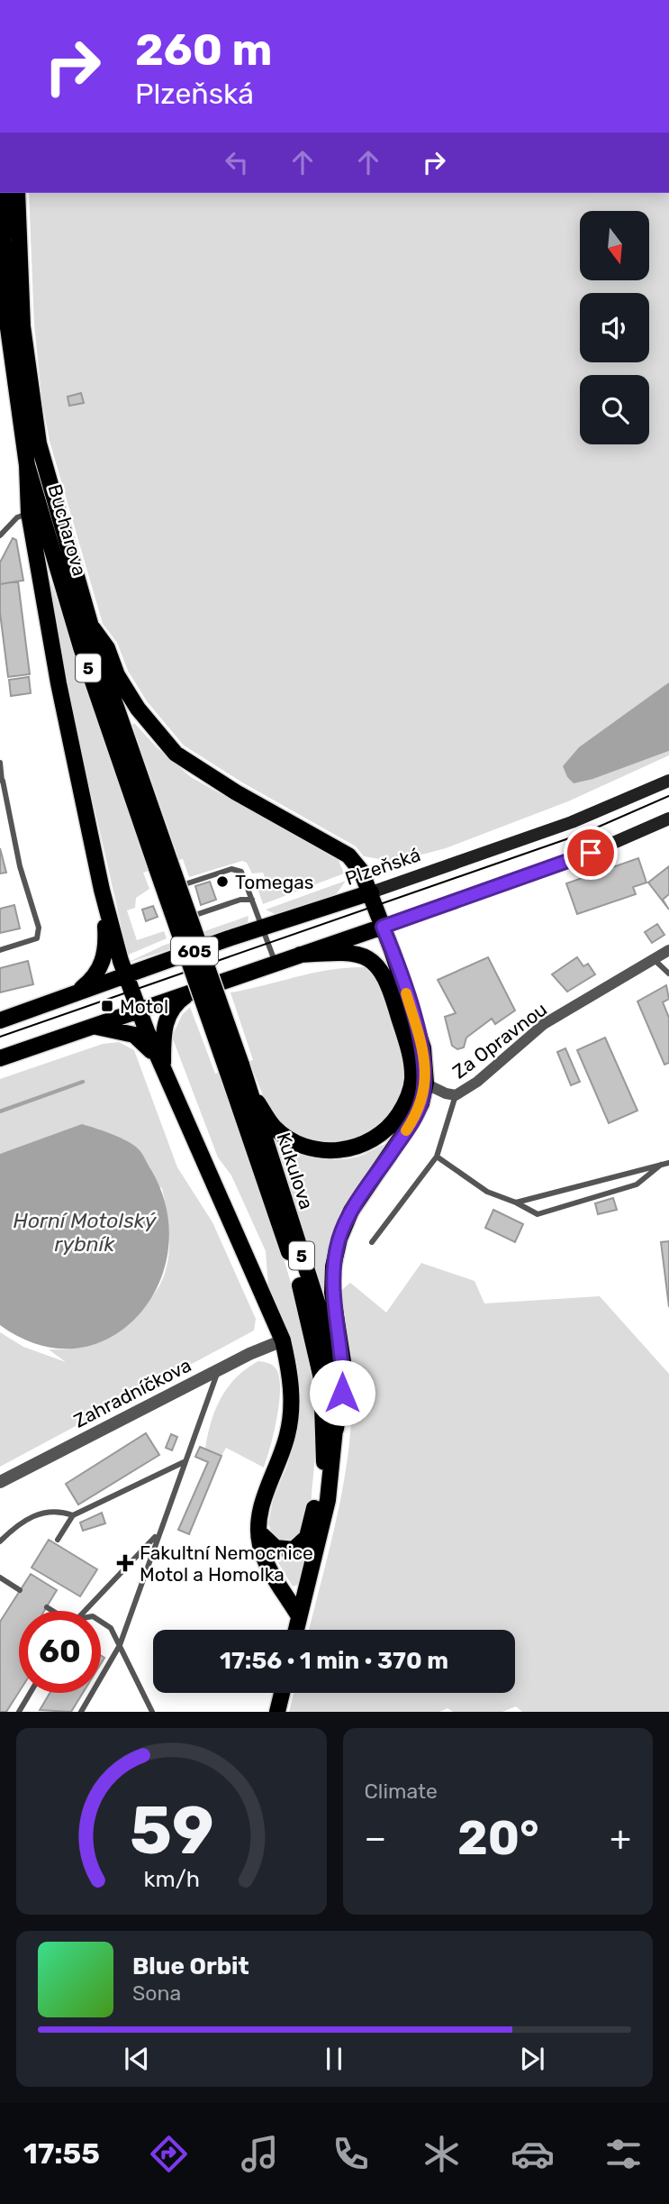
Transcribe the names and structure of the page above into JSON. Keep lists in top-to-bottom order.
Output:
{
  "streets": {
    "main road": [
      "Bucharova",
      "5",
      "Plzeňská",
      "605",
      "Kukulova"
    ],
    "street": ["Za Opravnou", "Zahradníčkova"]
  },
  "crossings": [
    ["Bucharova", "Kukulova"]
  ],
  "water": ["Horní Motolský rybník"],
  "places": {
    "other": ["Tomegas"],
    "transit": ["Motol"],
    "health": ["Fakultní Nemocnice Motol a Homolka"]
  },
  "north": "bottom",
  "page": {
    "turn": ["260 m", "Plzeňská"],
    "limit": "60",
    "trip": "17:56 · 1 min · 370 m",
    "tile": "Climate",
    "heat": ["−", "20°", "+"],
    "song": ["Blue Orbit", "Sona"],
    "tabs": "17:55",
    "gauge": ["59", "km/h"]
  }
}
